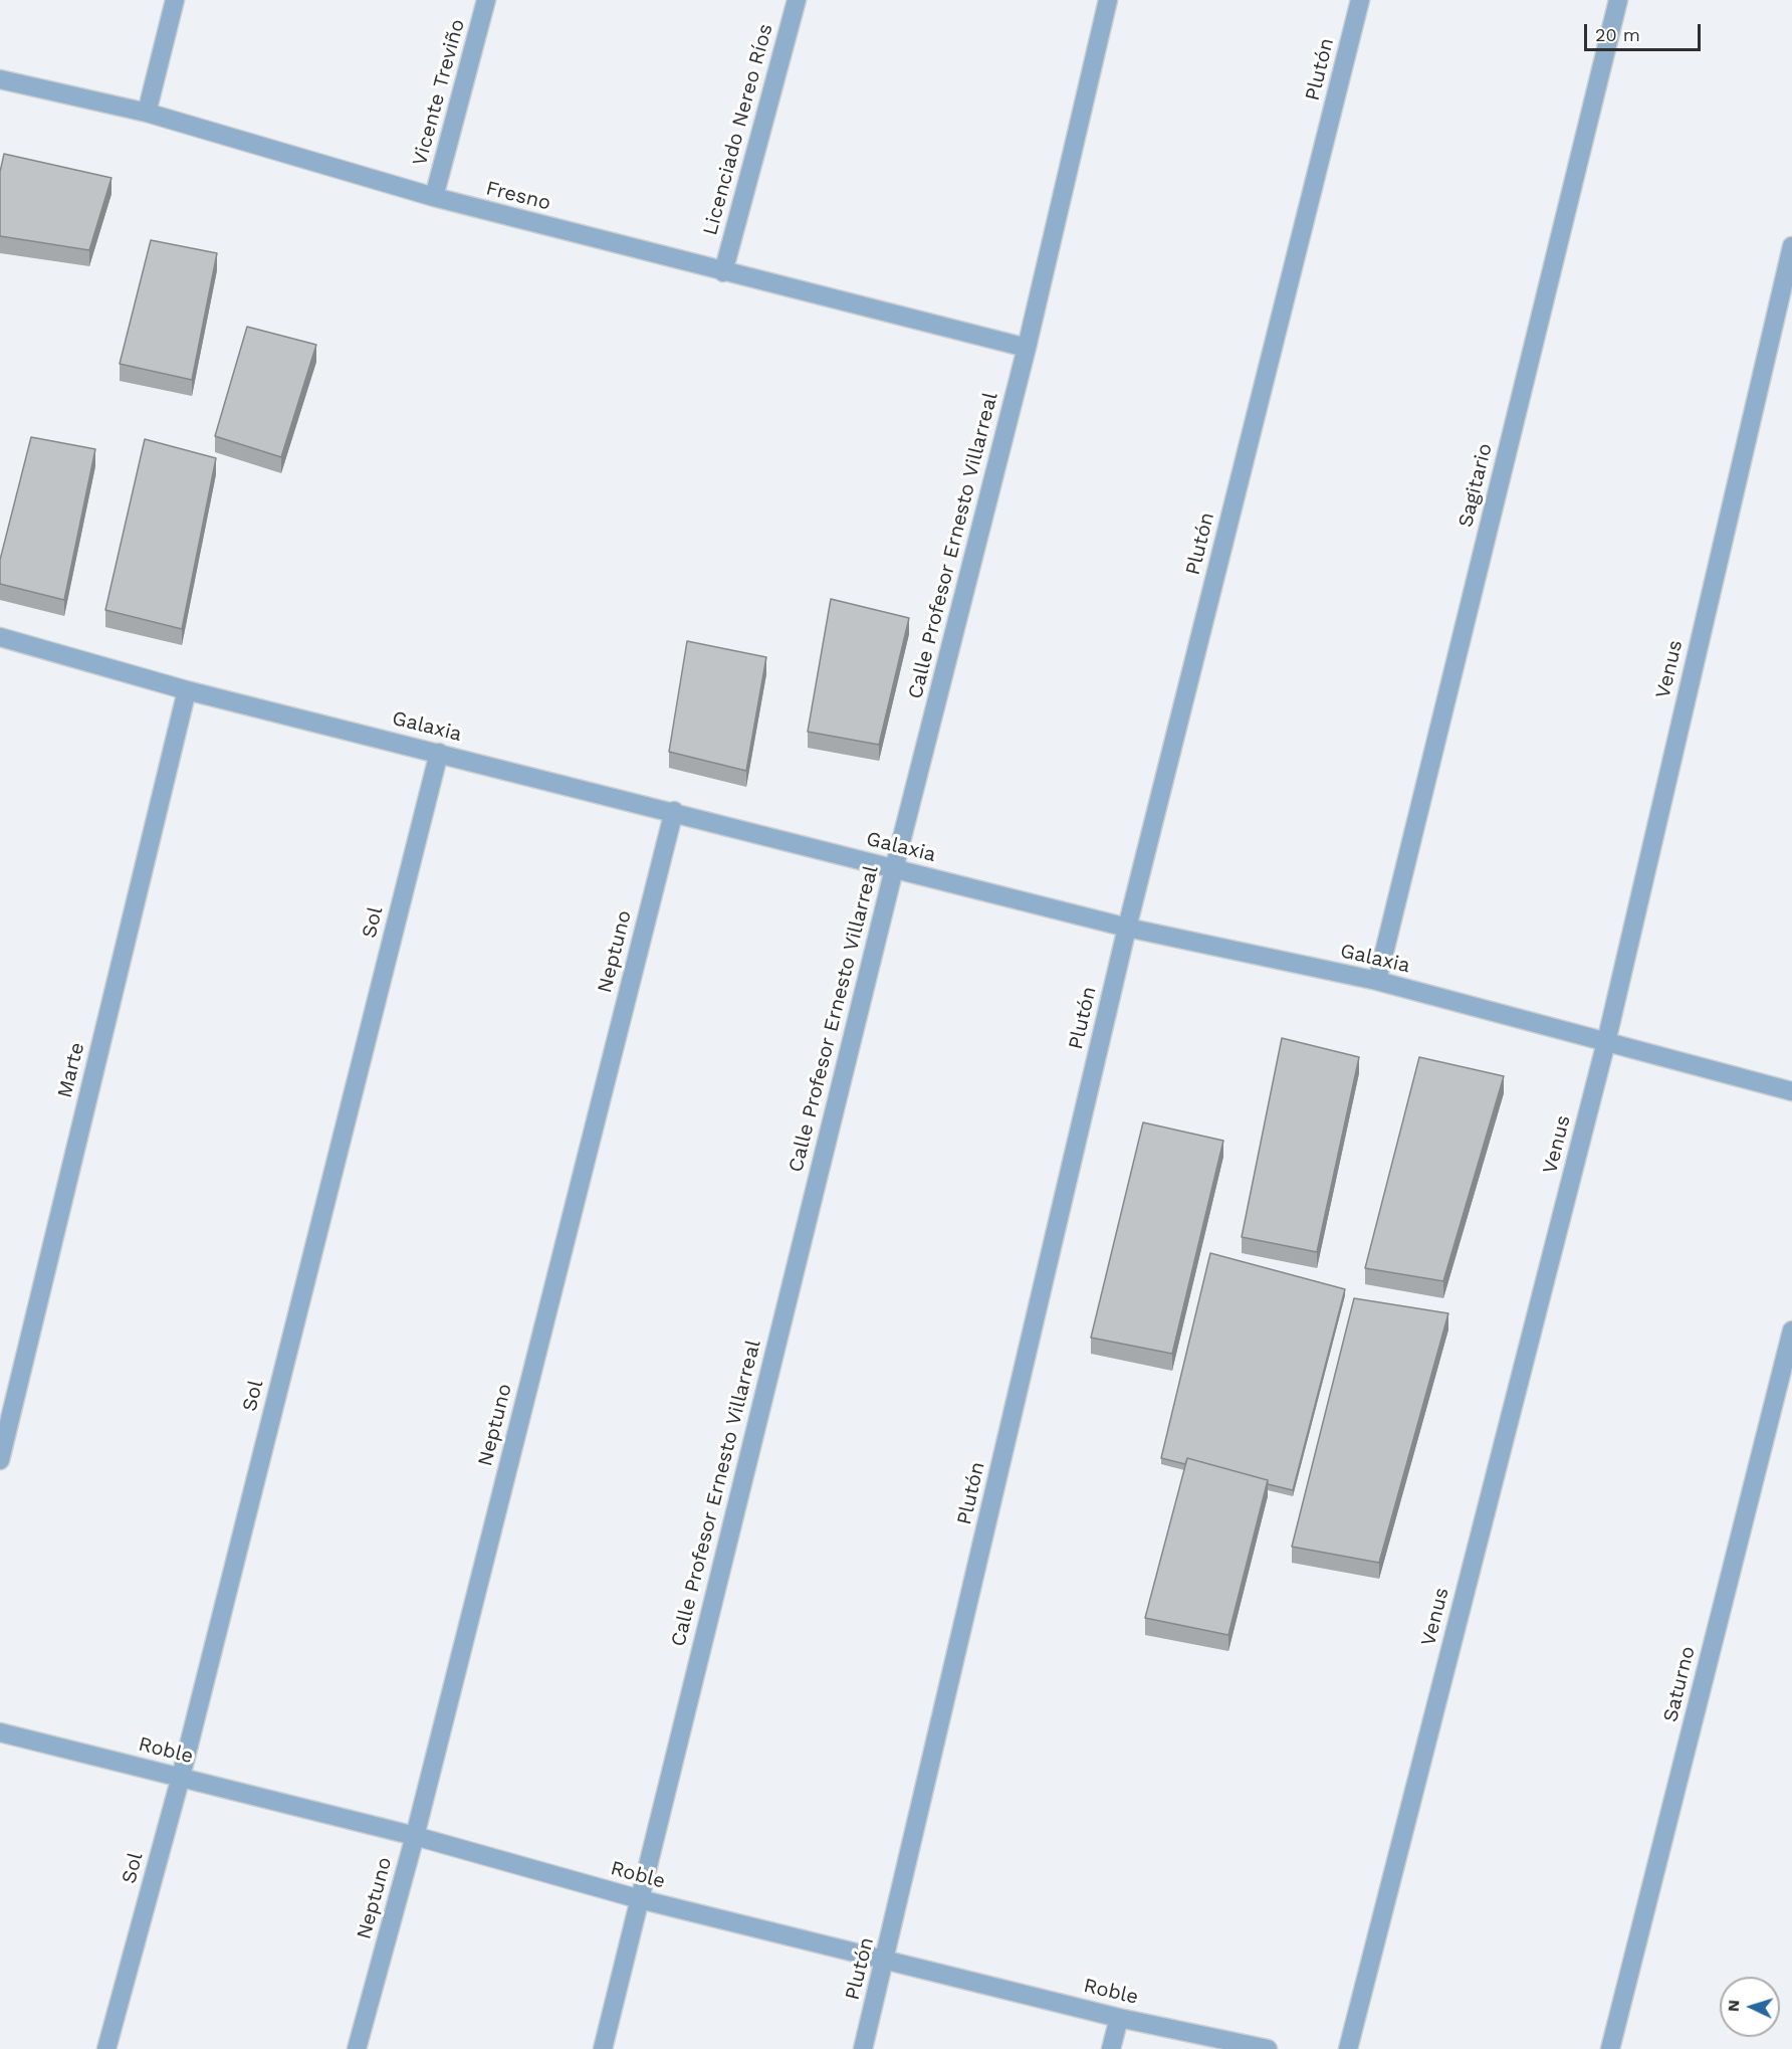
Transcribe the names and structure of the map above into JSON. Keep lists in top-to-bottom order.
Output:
{
  "streets": {
    "street": [
      "Plutón",
      "Vicente Treviño",
      "Licenciado Nereo Ríos",
      "Fresno",
      "Sagitario",
      "Calle Profesor Ernesto Villarreal",
      "Venus",
      "Galaxia",
      "Sol",
      "Neptuno",
      "Marte",
      "Saturno",
      "Roble"
    ]
  },
  "crossings": [
    ["Plutón", "Galaxia"],
    ["Plutón", "Roble"],
    ["Vicente Treviño", "Fresno"],
    ["Licenciado Nereo Ríos", "Fresno"],
    ["Fresno", "Calle Profesor Ernesto Villarreal"],
    ["Sagitario", "Galaxia"],
    ["Calle Profesor Ernesto Villarreal", "Galaxia"],
    ["Calle Profesor Ernesto Villarreal", "Roble"],
    ["Venus", "Galaxia"],
    ["Galaxia", "Sol"],
    ["Galaxia", "Neptuno"],
    ["Galaxia", "Marte"],
    ["Sol", "Roble"],
    ["Neptuno", "Roble"]
  ],
  "scale_bar": "20 m",
  "north": "left"
}
